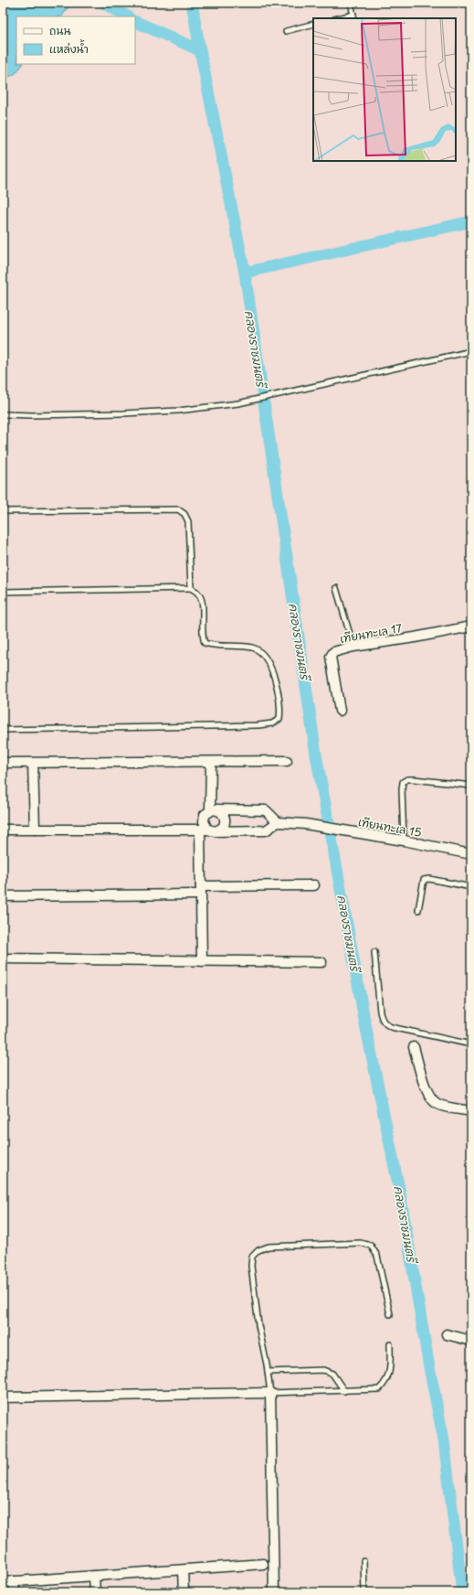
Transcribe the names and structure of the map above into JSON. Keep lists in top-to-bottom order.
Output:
{
  "streets": {
    "street": ["เทียนทะเล 17", "เทียนทะเล 15"]
  },
  "water": ["คลองราชมนตรี"],
  "legend": ["ถนน", "แหล่งน้ำ"]
}
